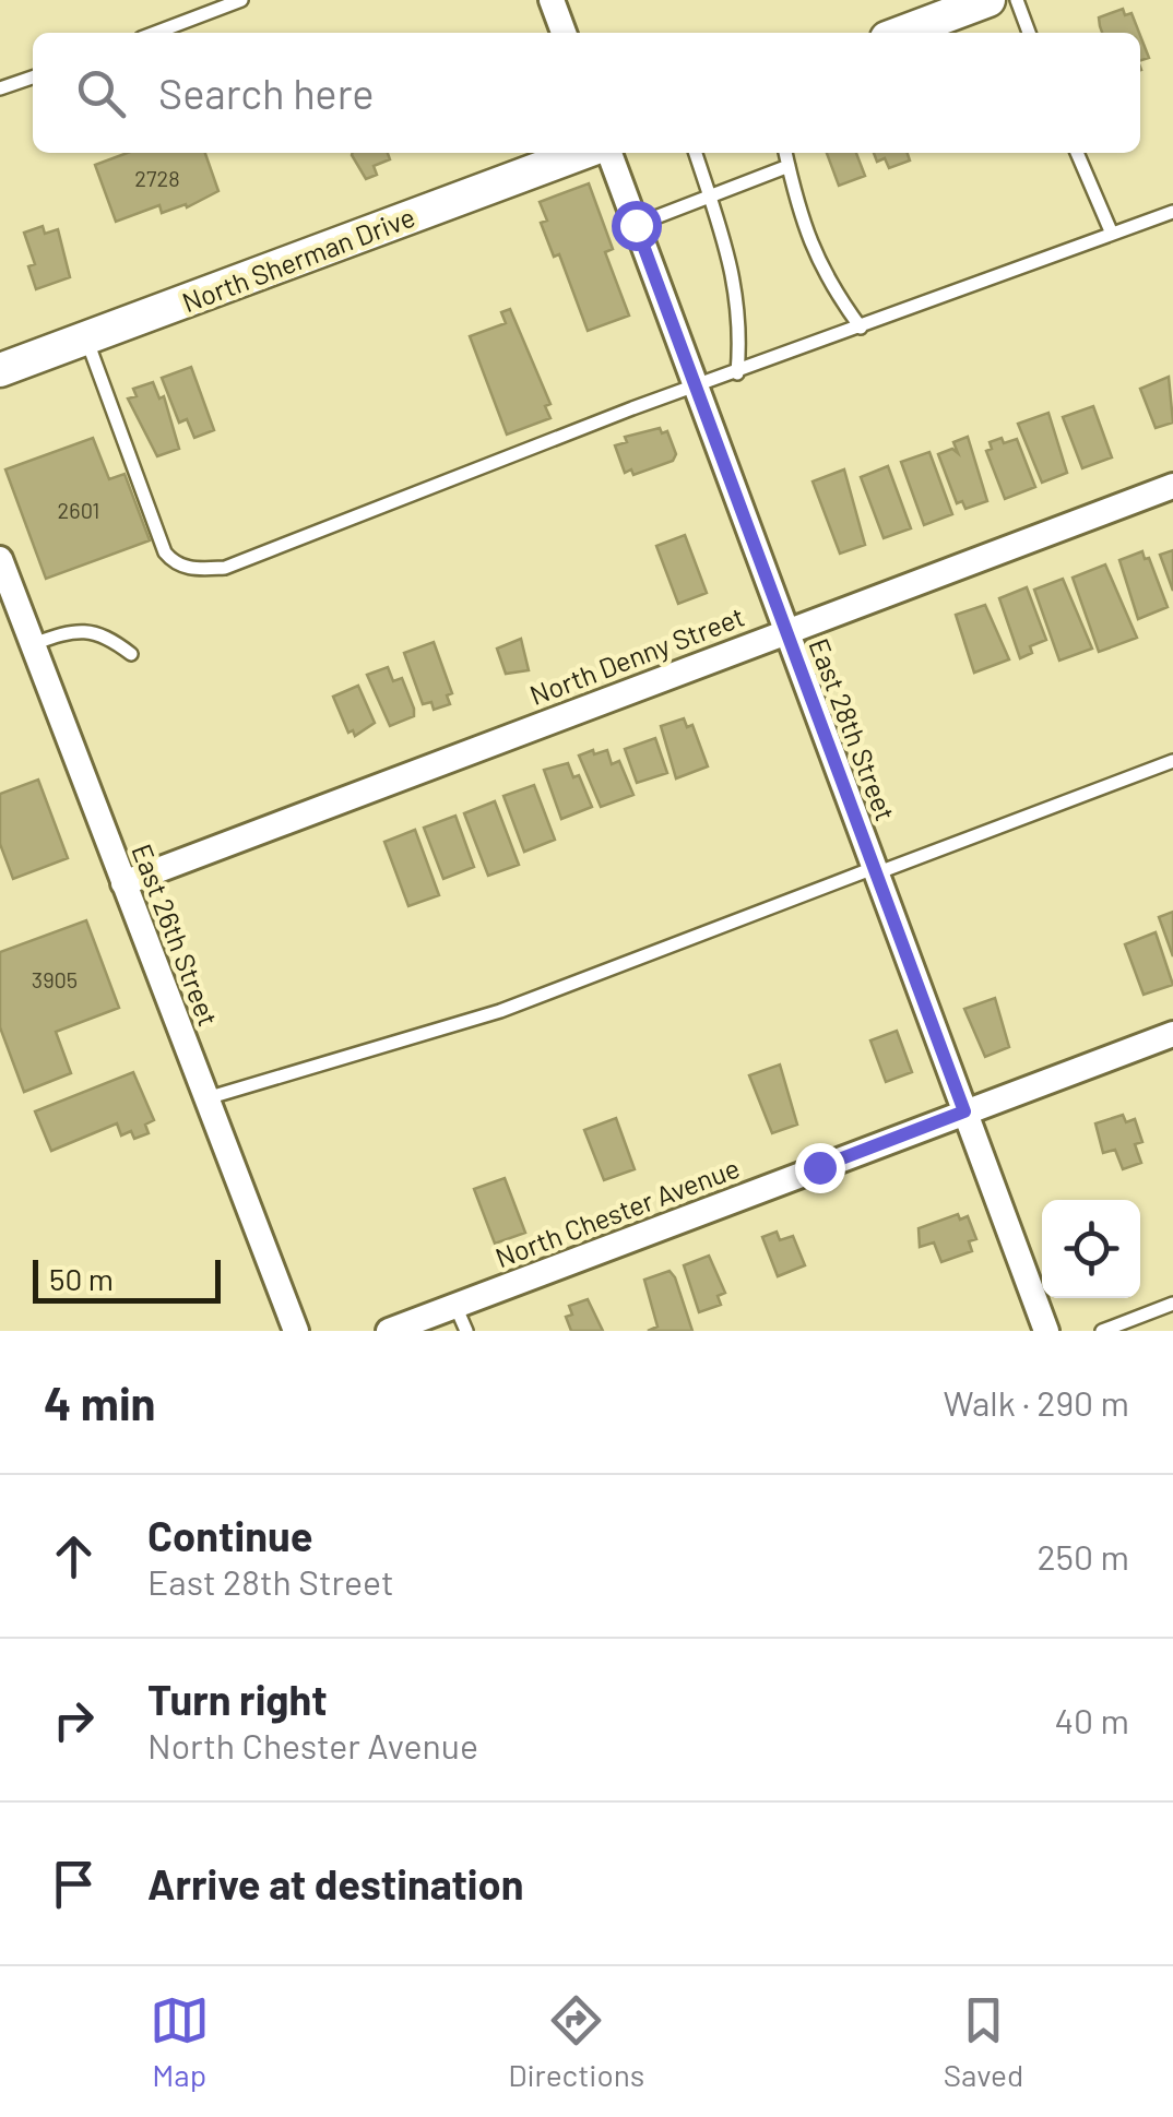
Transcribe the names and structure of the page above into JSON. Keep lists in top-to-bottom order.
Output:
{
  "streets": {
    "main road": ["North Sherman Drive"],
    "street": [
      "North Denny Street",
      "East 28th Street",
      "East 26th Street",
      "North Chester Avenue"
    ]
  },
  "crossings": [
    ["North Denny Street", "East 28th Street"],
    ["North Denny Street", "East 26th Street"],
    ["East 28th Street", "North Chester Avenue"]
  ],
  "house_numbers": ["2728", "2601", "3905"],
  "scale_bar": "50 m",
  "page": {
    "search": "Search here",
    "scale": "50 m",
    "heading": ["4 min", "Walk · 290 m"],
    "list": [
      ["Continue", "East 28th Street", "250 m"],
      ["Turn right", "North Chester Avenue", "40 m"],
      "Arrive at destination"
    ],
    "nav": ["Map", "Directions", "Saved"]
  }
}
